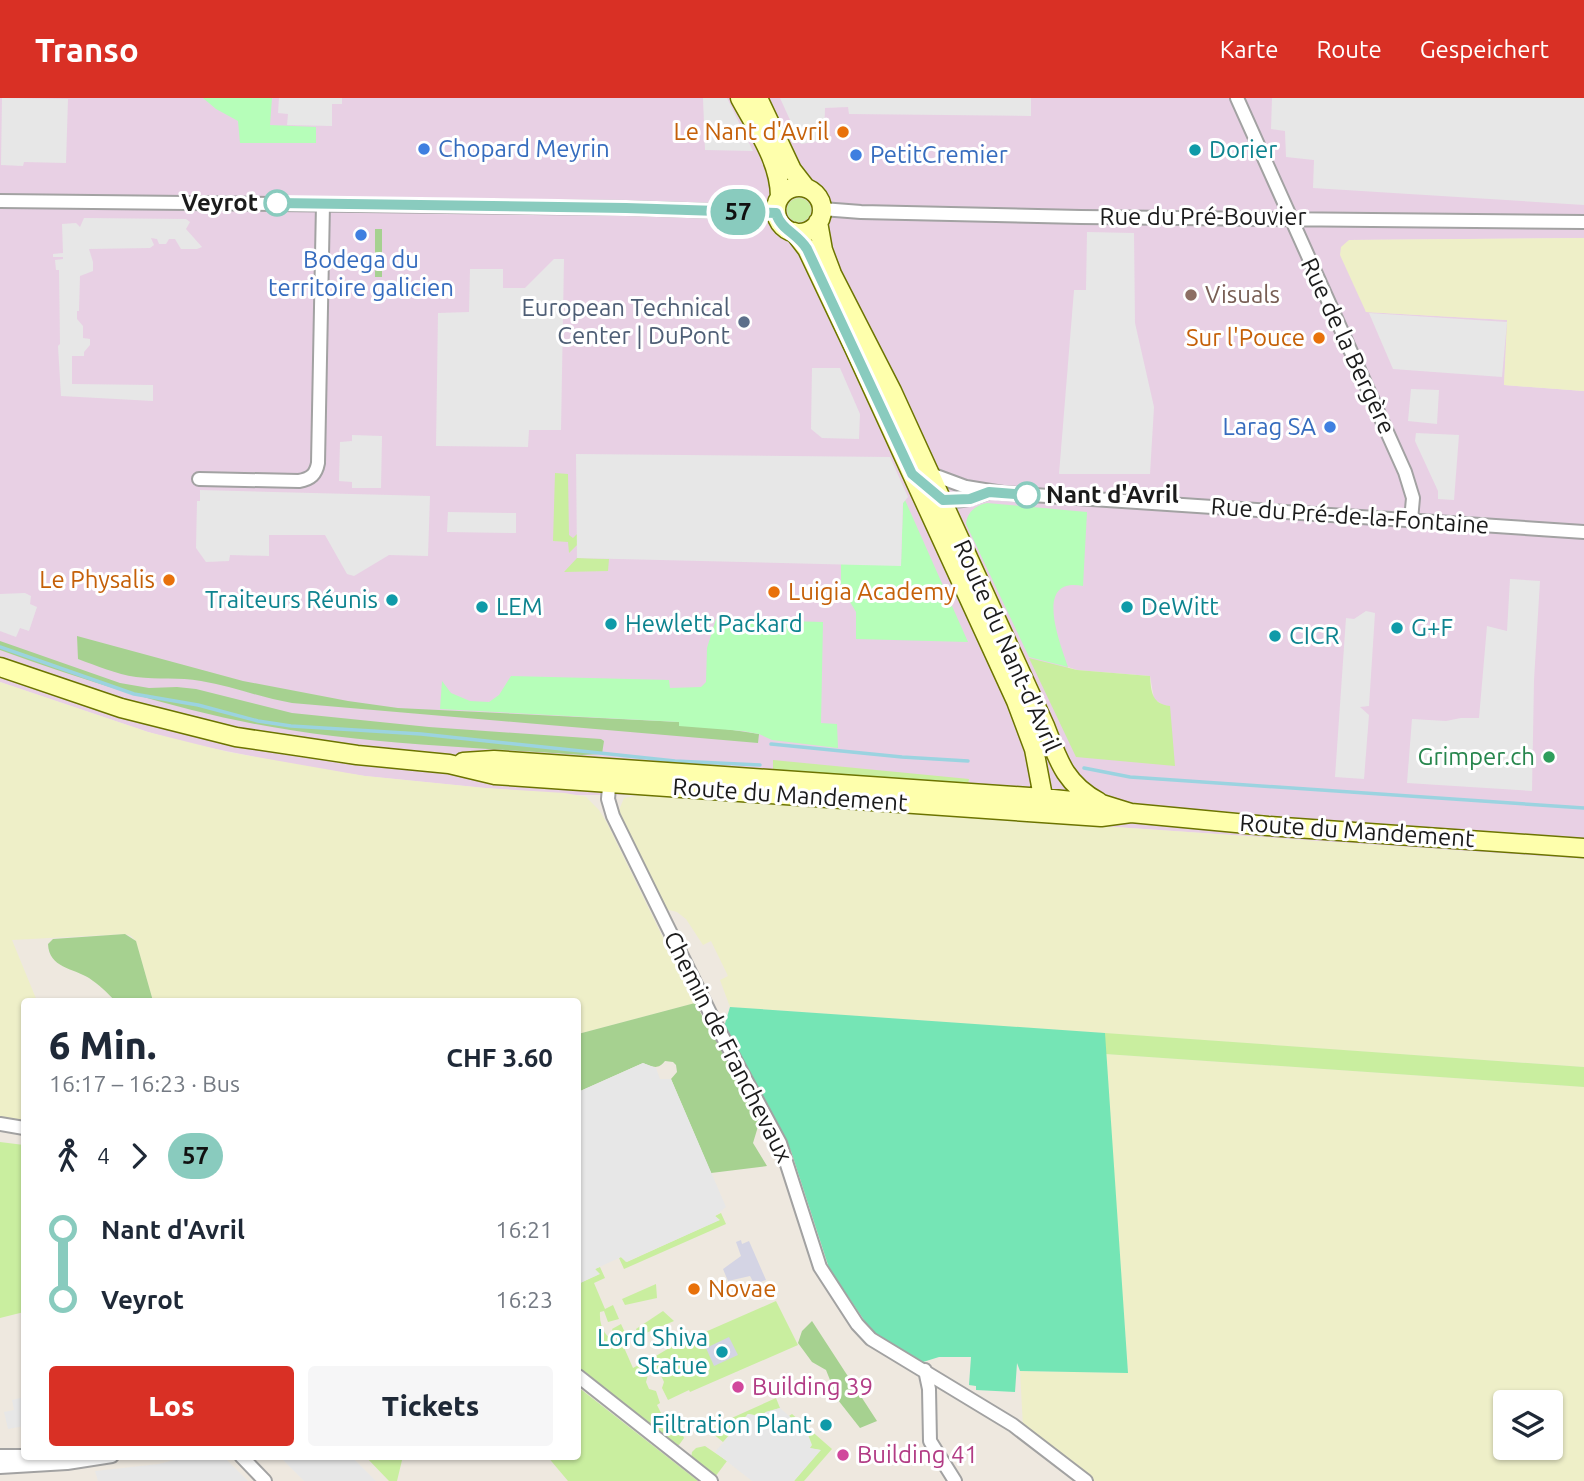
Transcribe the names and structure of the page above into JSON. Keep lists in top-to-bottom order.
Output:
{
  "streets": {
    "main road": ["Route du Nant-d'Avril", "Route du Mandement"],
    "street": [
      "Rue du Pré-Bouvier",
      "Rue de la Bergère",
      "Rue du Pré-de-la-Fontaine",
      "Chemin de Franchevaux"
    ]
  },
  "crossings": [
    ["Rue du Pré-Bouvier", "Rue de la Bergère"],
    ["Rue du Pré-Bouvier", "Route du Nant-d'Avril"],
    ["Rue de la Bergère", "Rue du Pré-de-la-Fontaine"],
    ["Rue du Pré-de-la-Fontaine", "Route du Nant-d'Avril"],
    ["Route du Nant-d'Avril", "Route du Mandement"],
    ["Route du Mandement", "Chemin de Franchevaux"]
  ],
  "places": [
    "Le Nant d'Avril",
    "Chopard Meyrin",
    "Dorier",
    "PetitCremier",
    "Veyrot",
    "Bodega du territoire galicien",
    "Visuals",
    "European Technical Center | DuPont",
    "Sur l'Pouce",
    "Larag SA",
    "Nant d'Avril",
    "Le Physalis",
    "Luigia Academy",
    "Traiteurs Réunis",
    "LEM",
    "DeWitt",
    "Hewlett Packard",
    "G+F",
    "CICR",
    "Grimper.ch",
    "Novae",
    "Lord Shiva Statue",
    "Building 39",
    "Filtration Plant",
    "Building 41"
  ],
  "lines": ["bus line 57"],
  "page": {
    "header": "Transo",
    "nav": ["Karte", "Route", "Gespeichert"],
    "on_map": "57",
    "heading": ["6 Min.", "16:17 – 16:23 · Bus", "CHF 3.60"],
    "legs": ["4", "57"],
    "list": [
      {
        "name": "Nant d'Avril",
        "value": "16:21"
      },
      {
        "name": "Veyrot",
        "value": "16:23"
      }
    ],
    "buttons": ["Los", "Tickets"]
  }
}
